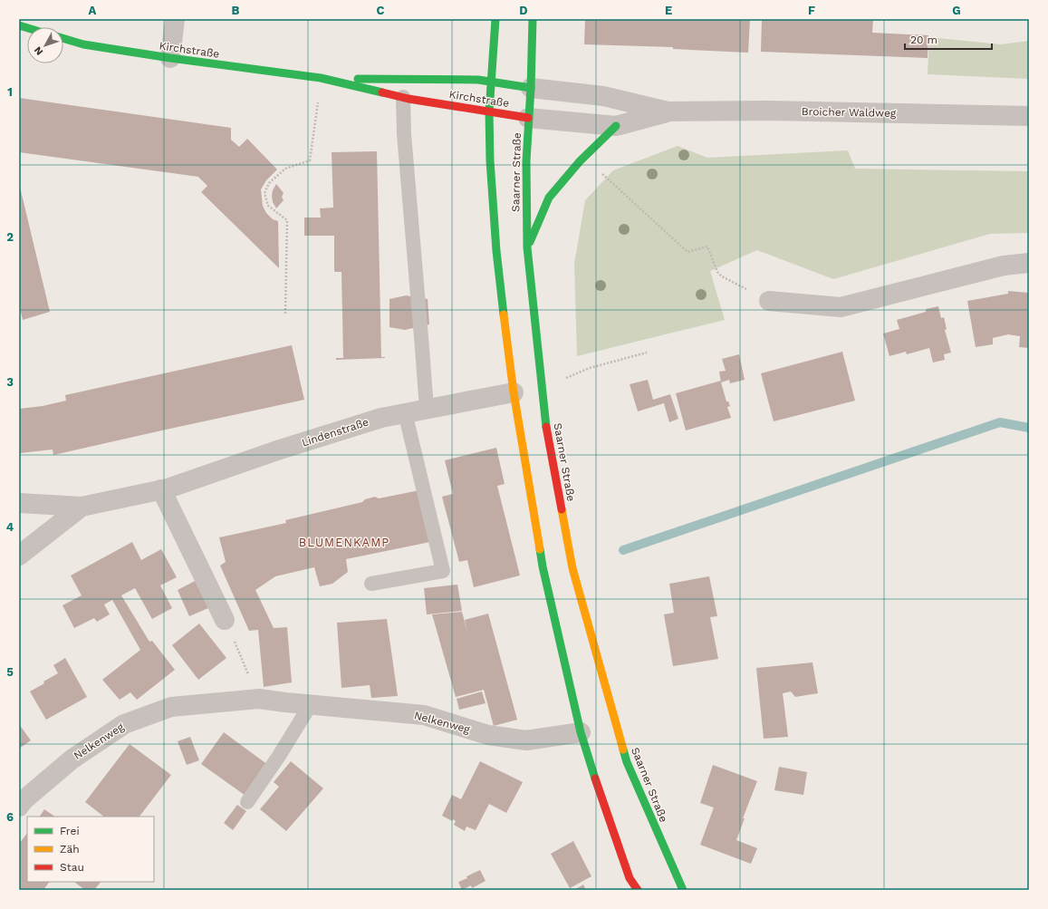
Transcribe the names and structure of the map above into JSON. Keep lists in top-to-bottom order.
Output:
{
  "streets": {
    "main road": ["Kirchstraße", "Saarner Straße"],
    "street": ["Broicher Waldweg", "Lindenstraße", "Nelkenweg"]
  },
  "crossings": [
    ["Kirchstraße", "Broicher Waldweg"],
    ["Kirchstraße", "Saarner Straße"],
    ["Broicher Waldweg", "Saarner Straße"],
    ["Saarner Straße", "Lindenstraße"],
    ["Saarner Straße", "Nelkenweg"]
  ],
  "districts": ["BLUMENKAMP"],
  "legend": ["Frei", "Zäh", "Stau"],
  "scale_bar": "20 m",
  "north": "bottom left",
  "grid": {
    "columns": [
      "A",
      "B",
      "C",
      "D",
      "E",
      "F",
      "G"
    ],
    "rows": [
      "1",
      "2",
      "3",
      "4",
      "5",
      "6"
    ]
  }
}
